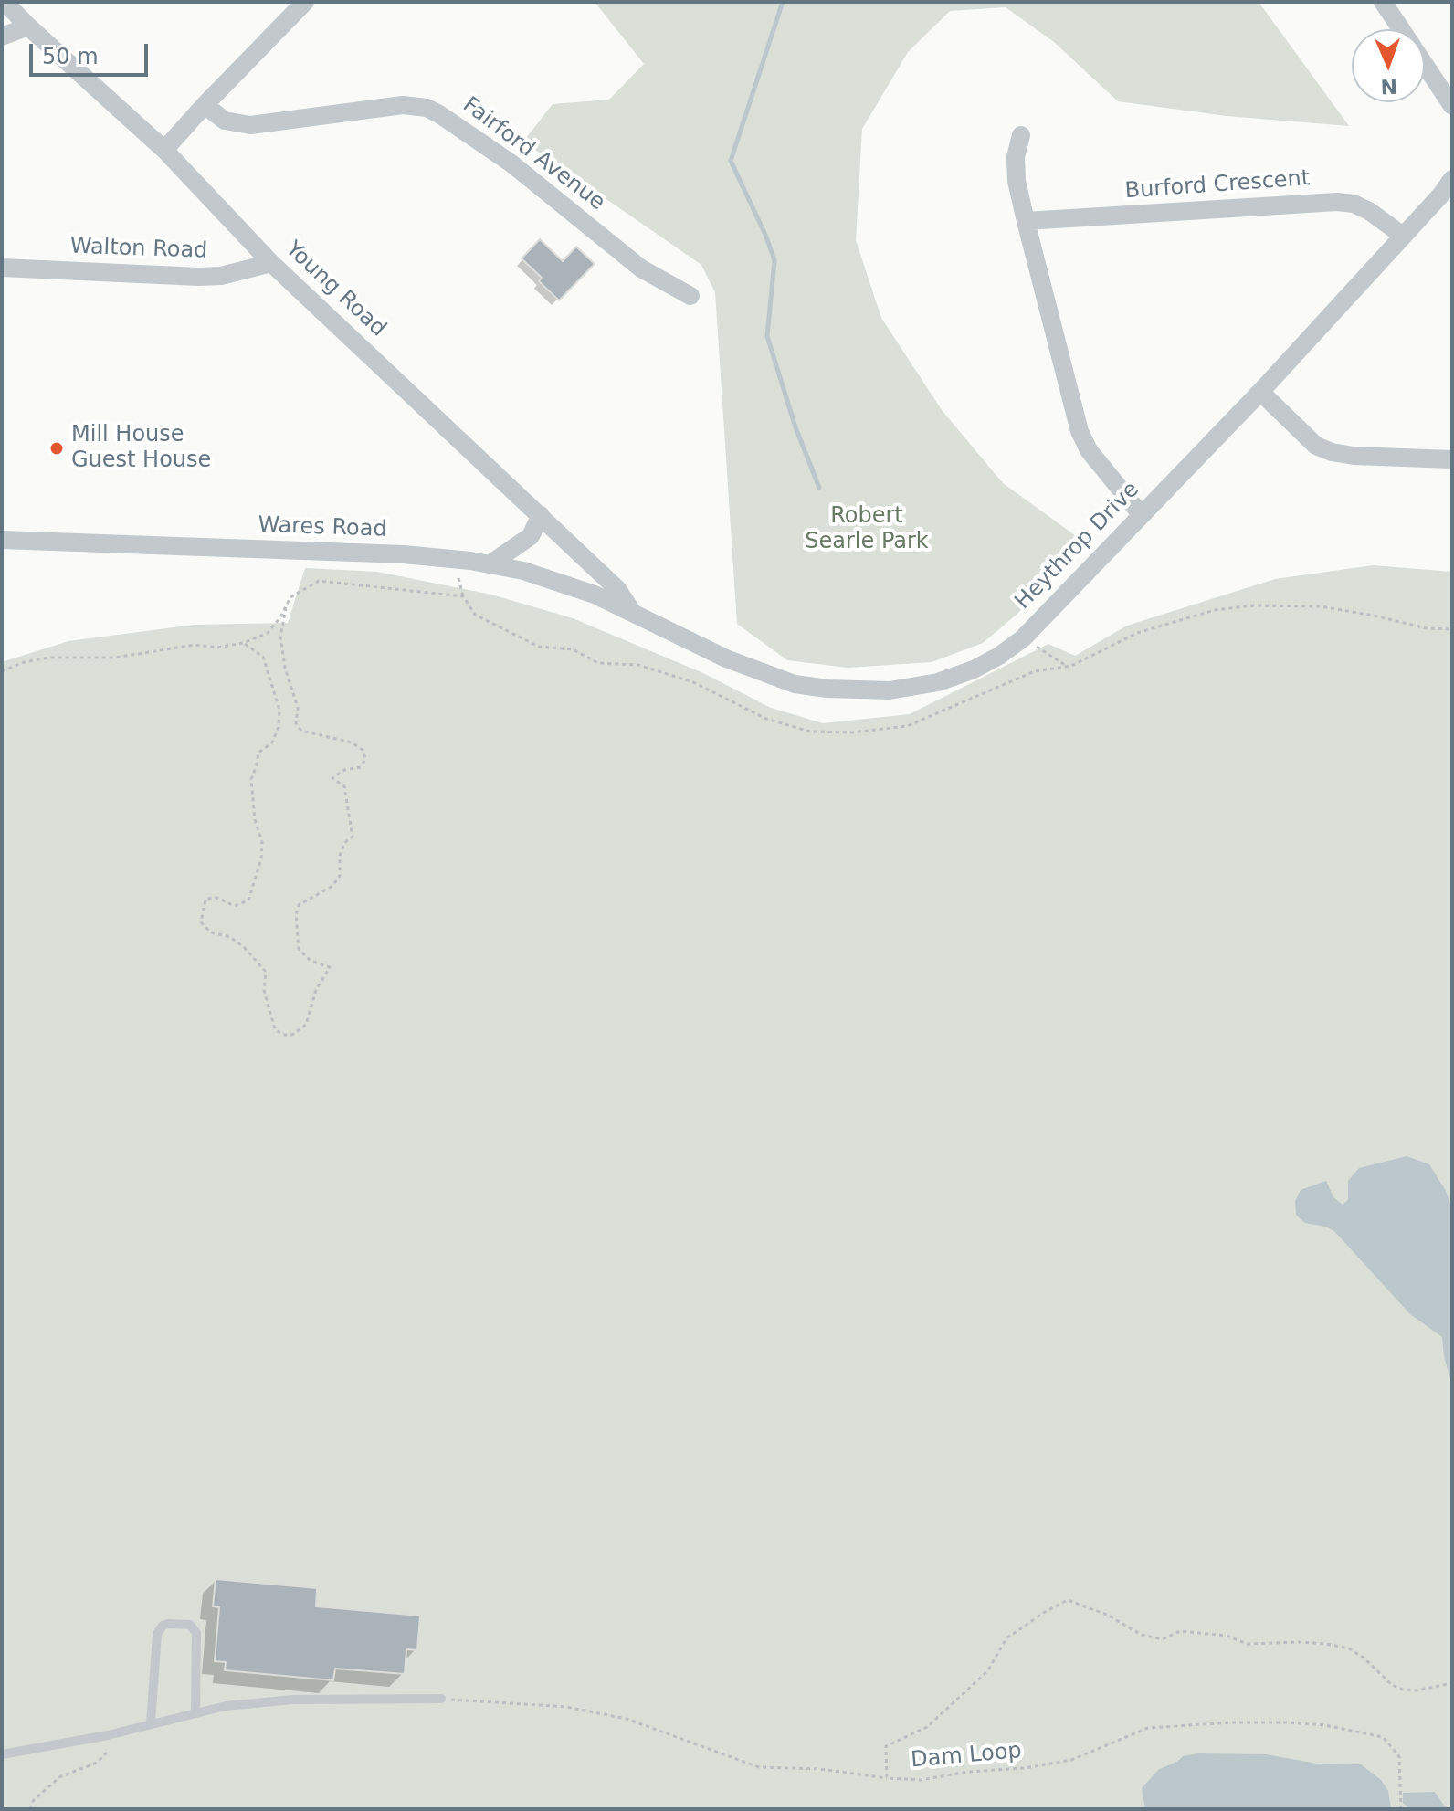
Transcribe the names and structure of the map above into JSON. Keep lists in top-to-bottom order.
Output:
{
  "streets": {
    "street": [
      "Fairford Avenue",
      "Burford Crescent",
      "Walton Road",
      "Young Road",
      "Wares Road",
      "Heythrop Drive"
    ],
    "path": ["Dam Loop"]
  },
  "crossings": [
    ["Burford Crescent", "Heythrop Drive"],
    ["Walton Road", "Young Road"],
    ["Young Road", "Wares Road"],
    ["Young Road", "Heythrop Drive"],
    ["Wares Road", "Heythrop Drive"]
  ],
  "parks": ["Robert Searle Park"],
  "places": ["Mill House Guest House"],
  "scale_bar": "50 m",
  "north": "bottom"
}
